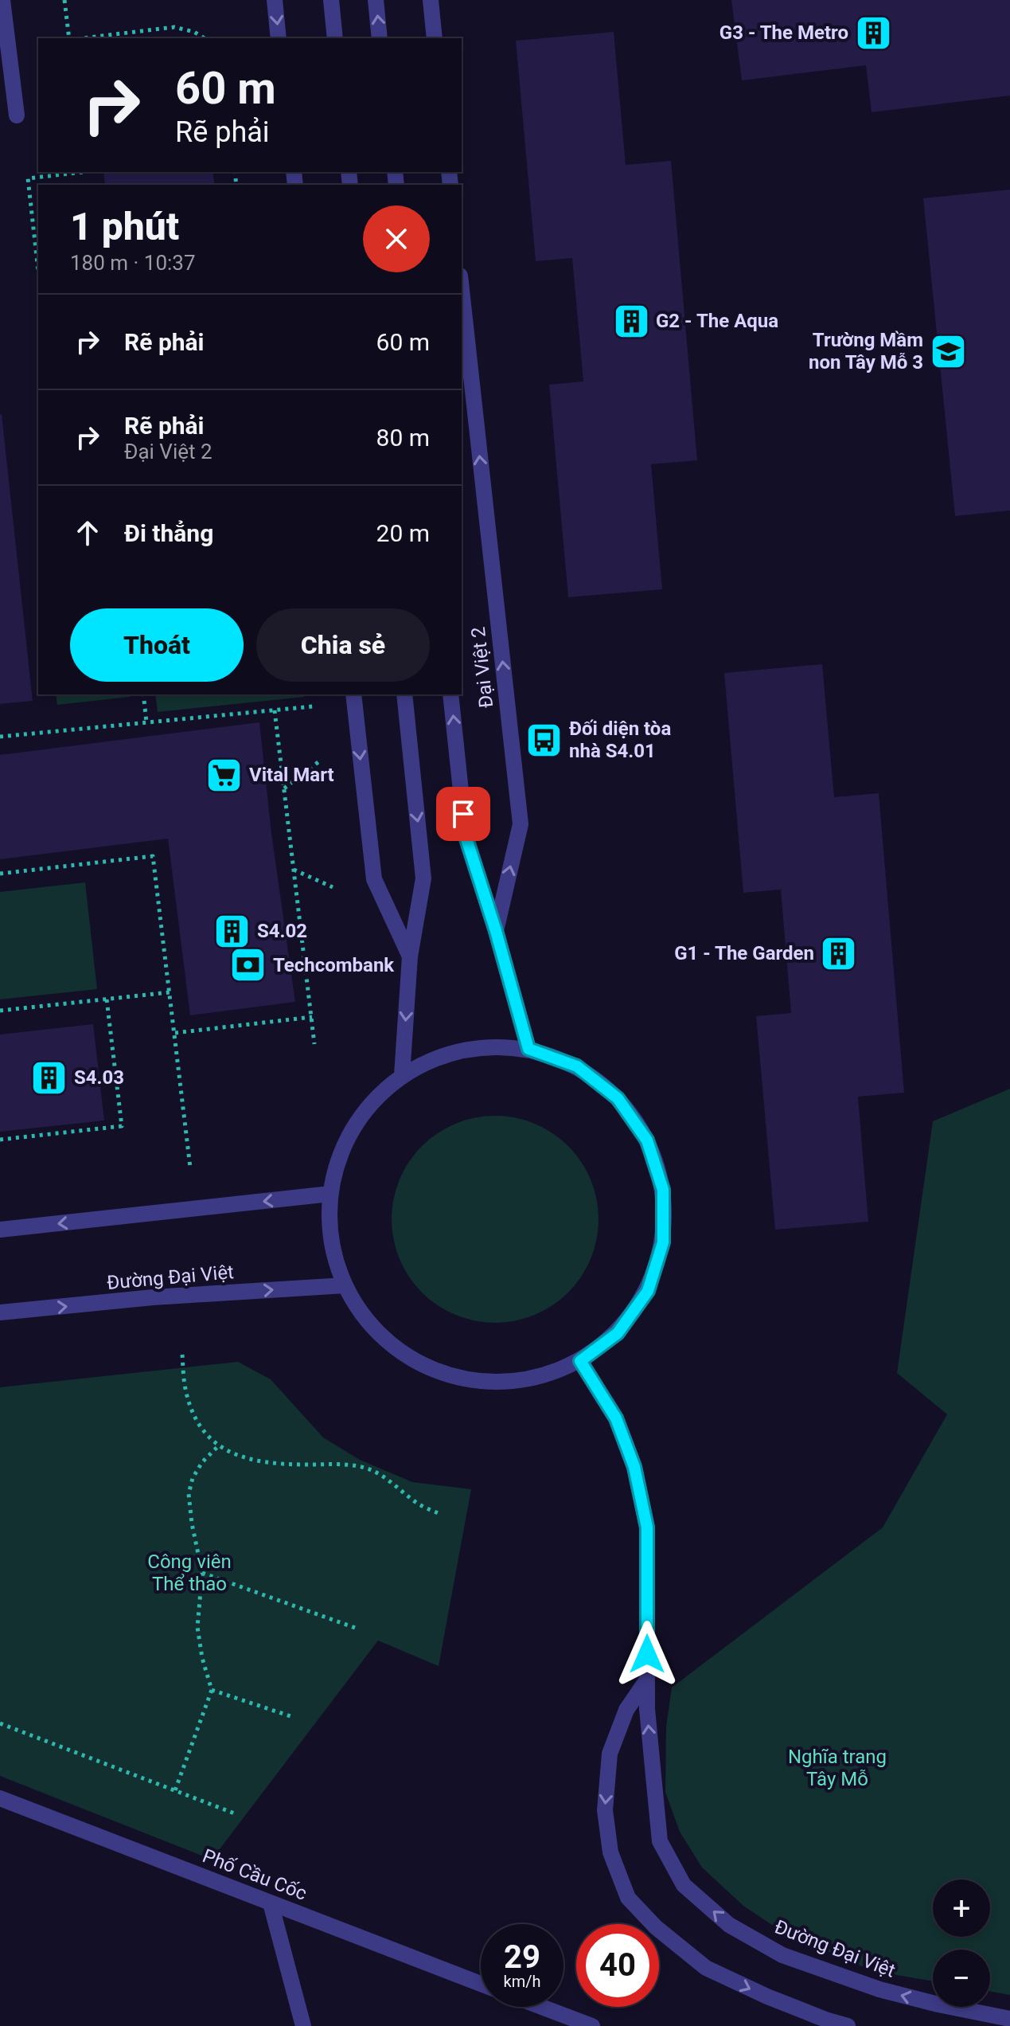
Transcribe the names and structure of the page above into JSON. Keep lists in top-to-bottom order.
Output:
{
  "streets": {
    "street": ["Đại Việt 2", "Đường Đại Việt", "Phố Cầu Cốc"]
  },
  "parks": ["Công viên Thể thao", "Nghĩa trang Tây Mỗ"],
  "places": {
    "building": [
      "G3 - The Metro",
      "G2 - The Aqua",
      "S4.02",
      "G1 - The Garden",
      "S4.03"
    ],
    "school or university": ["Trường Mầm non Tây Mỗ 3"],
    "bus stop": ["Đối diện tòa nhà S4.01"],
    "supermarket": ["Vital Mart"],
    "bank": ["Techcombank"]
  },
  "page": {
    "turn": ["60 m", "Rẽ phải"],
    "heading": ["1 phút", "180 m · 10:37"],
    "list": [
      {
        "name": "Rẽ phải",
        "value": "60 m"
      },
      {
        "name": "Rẽ phải",
        "note": "Đại Việt 2",
        "value": "80 m"
      },
      {
        "name": "Đi thẳng",
        "value": "20 m"
      }
    ],
    "buttons": ["Thoát", "Chia sẻ"],
    "map_buttons": ["+", "−"],
    "speed": "29 km/h",
    "limit": "40"
  }
}
